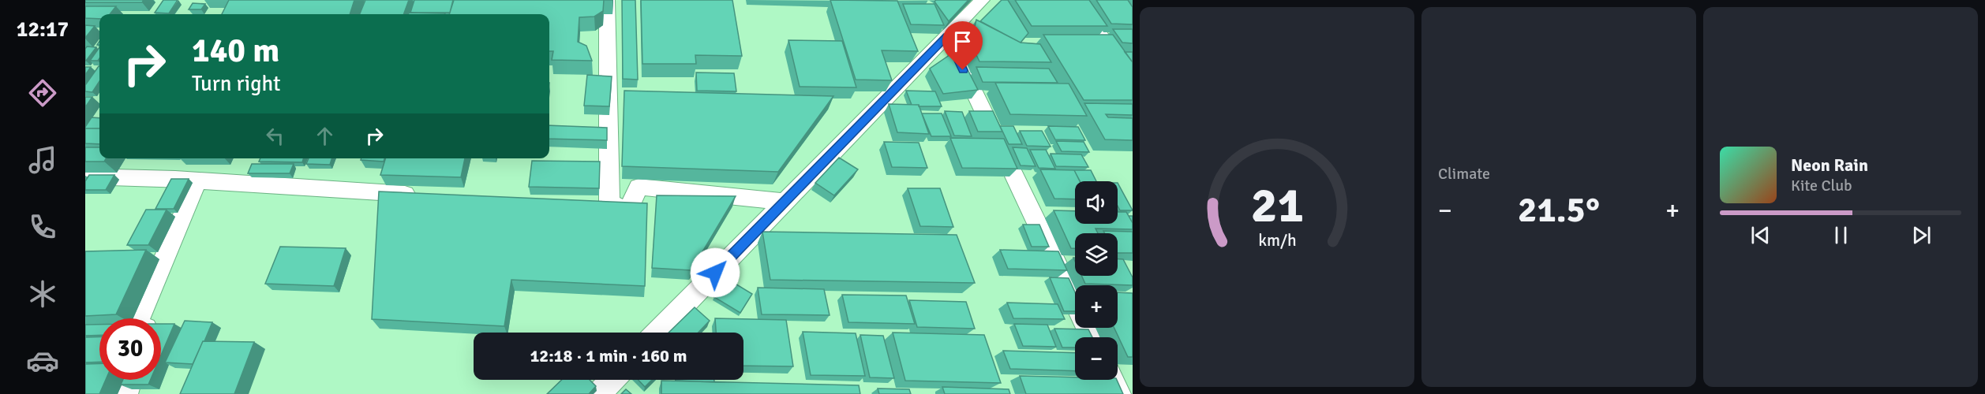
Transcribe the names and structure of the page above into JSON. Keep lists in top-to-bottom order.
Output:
{
  "page": {
    "tabs": "12:17",
    "tile": "Climate",
    "turn": ["140 m", "Turn right"],
    "song": ["Neon Rain", "Kite Club"],
    "map_buttons": ["+", "−"],
    "heat": ["−", "21.5°", "+"],
    "limit": "30",
    "trip": "12:18 · 1 min · 160 m",
    "gauge": ["21", "km/h"]
  }
}
